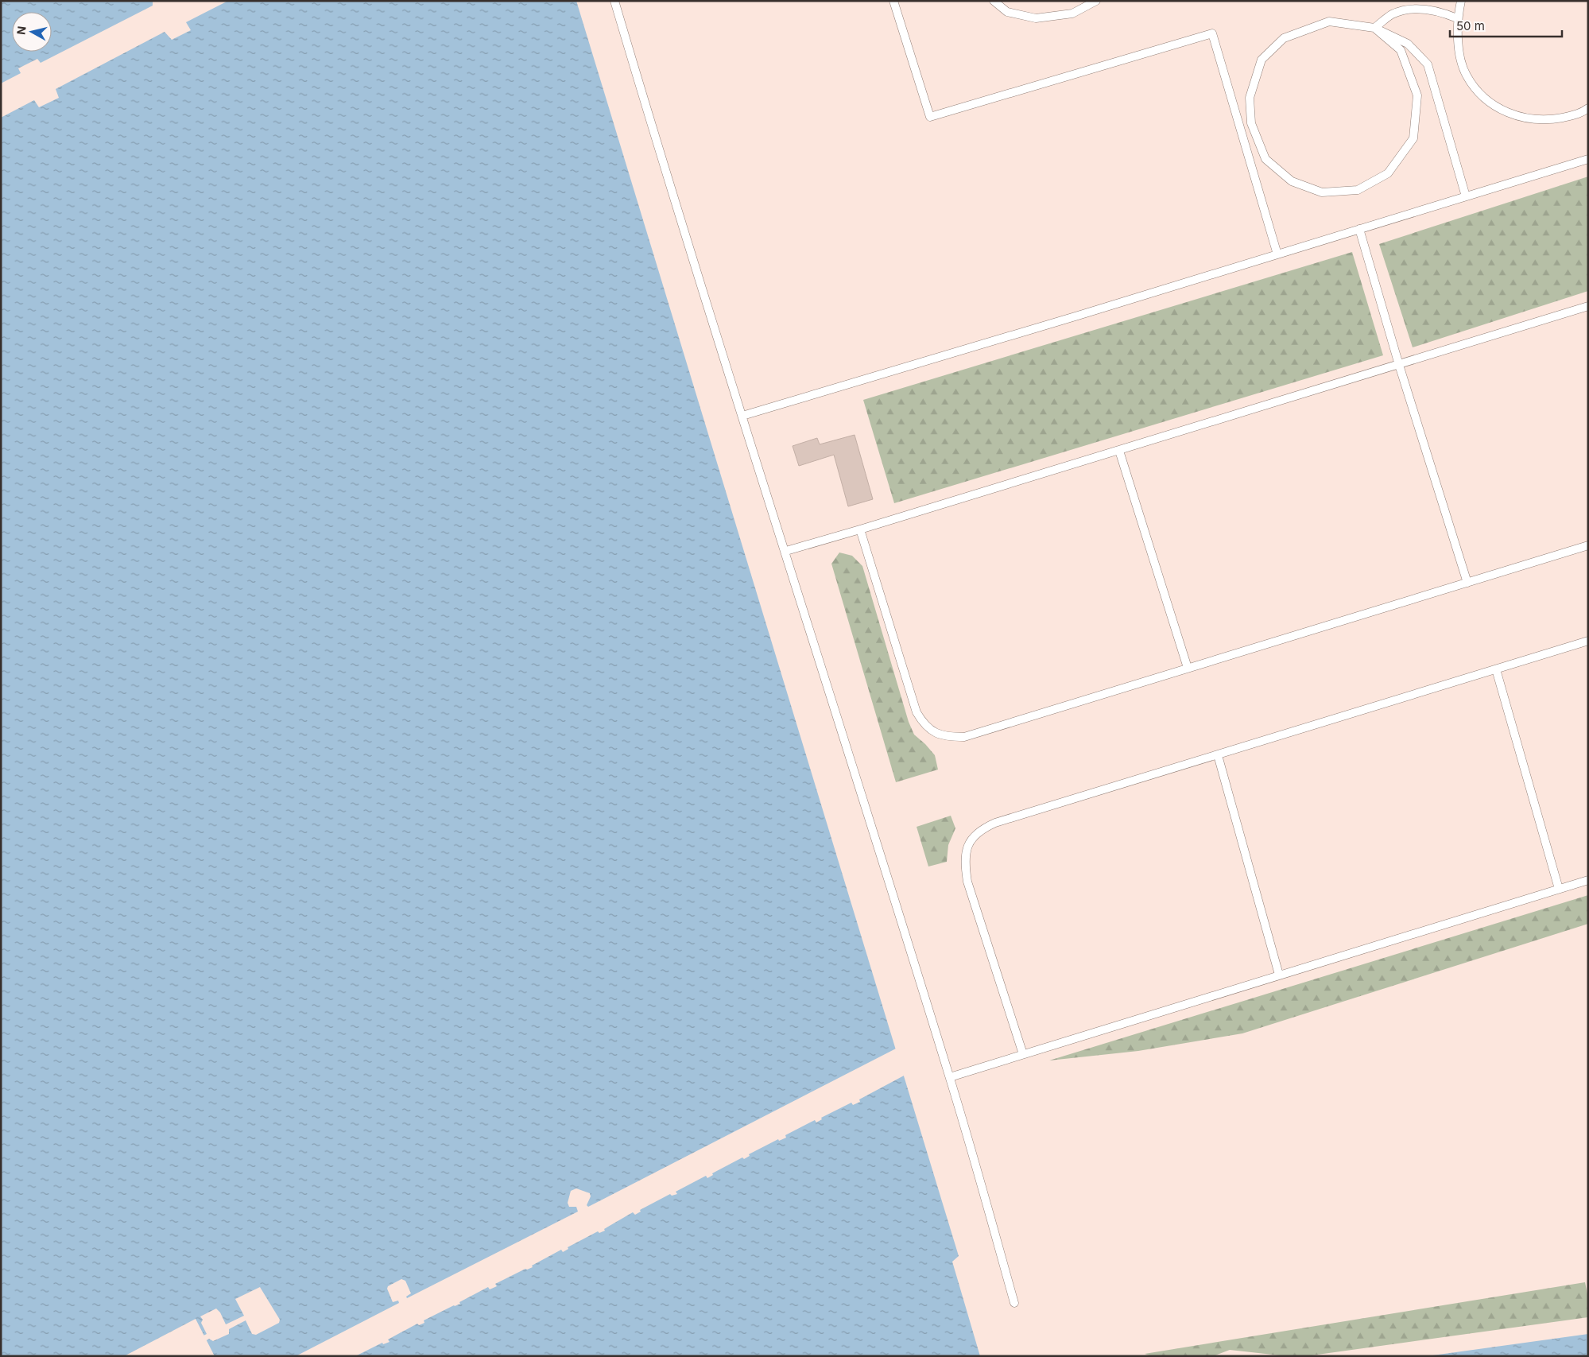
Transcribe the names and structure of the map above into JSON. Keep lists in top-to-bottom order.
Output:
{
  "scale_bar": "50 m",
  "north": "left"
}
